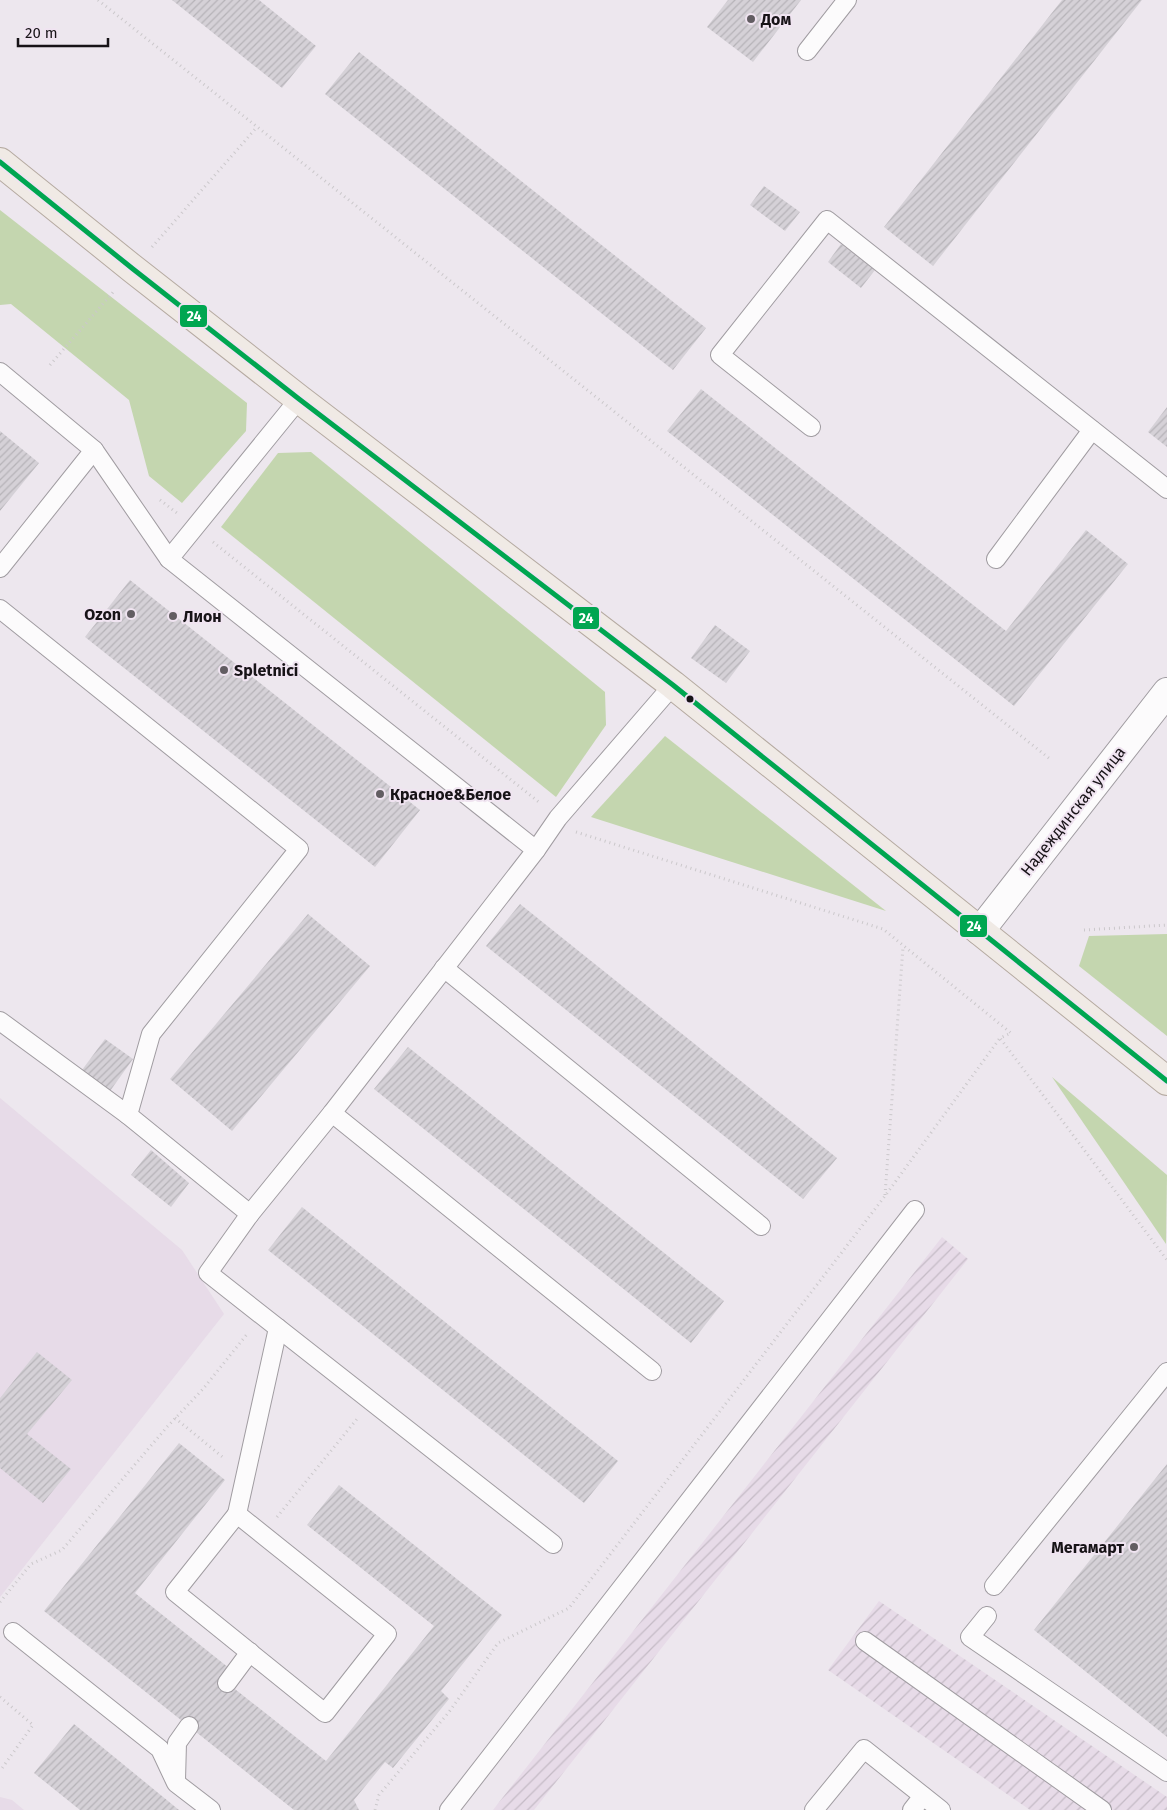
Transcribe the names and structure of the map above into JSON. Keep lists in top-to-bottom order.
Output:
{
  "streets": {
    "street": ["Надеждинская улица"]
  },
  "places": [
    "Дом",
    "Ozon",
    "Лион",
    "Spletnici",
    "Красное&Белое",
    "Мегамарт"
  ],
  "lines": ["transit line 24"],
  "scale_bar": "20 m"
}
